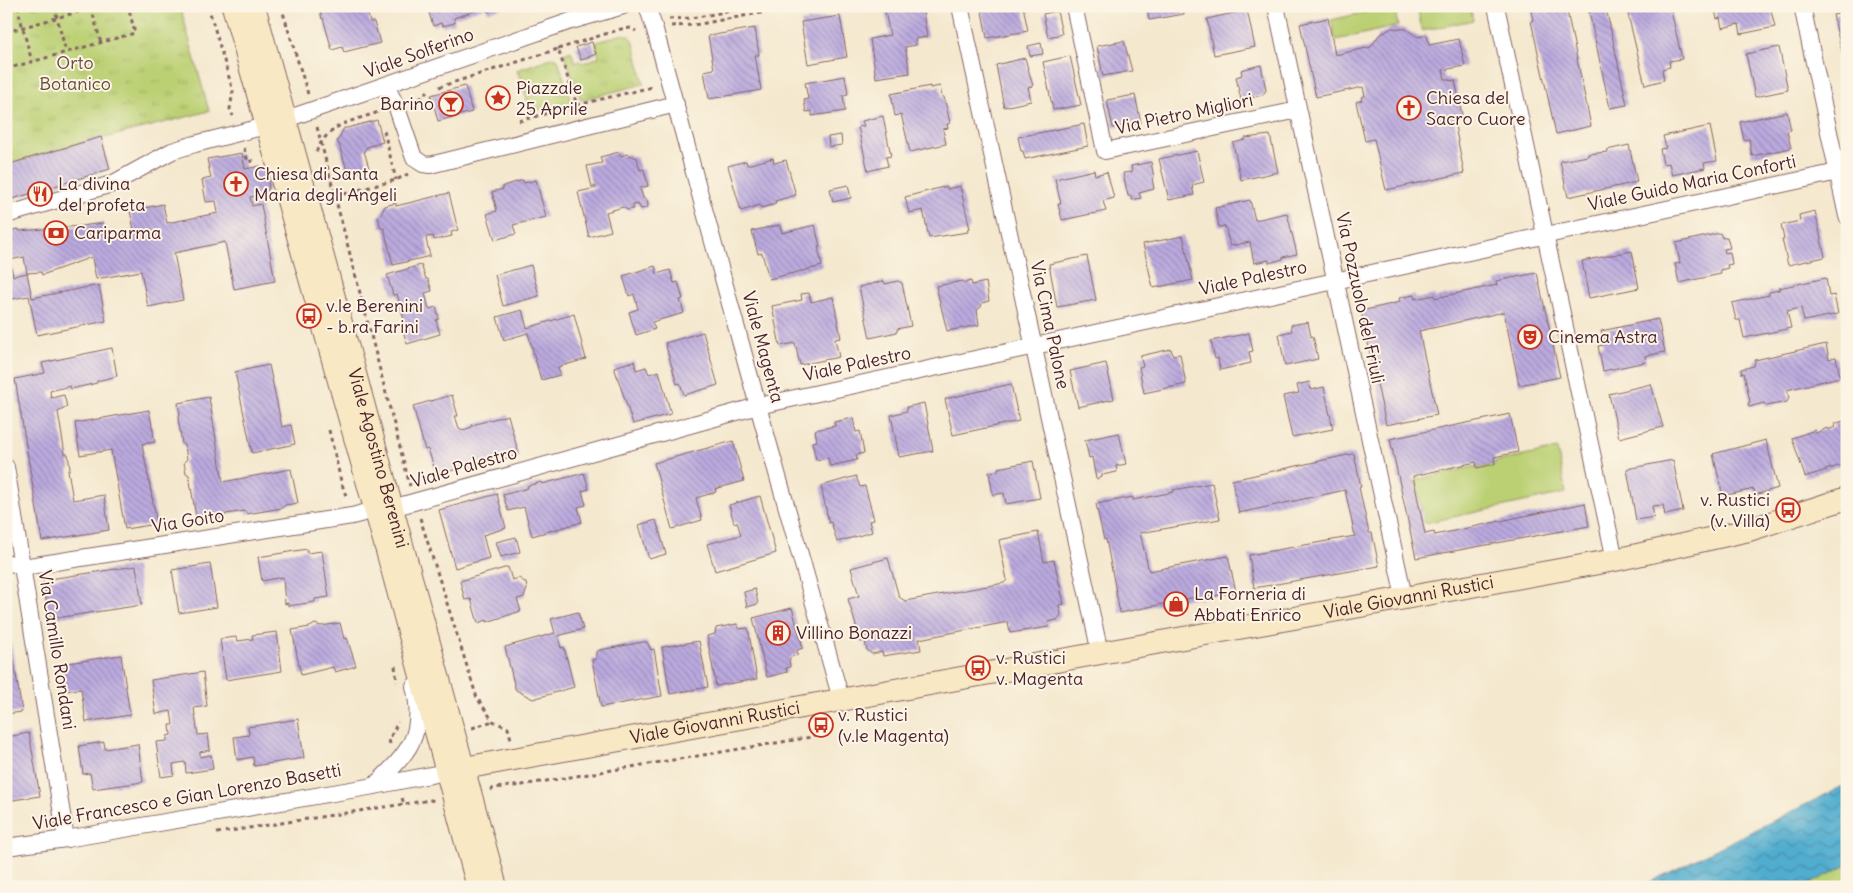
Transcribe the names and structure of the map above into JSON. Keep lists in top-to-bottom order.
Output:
{
  "streets": {
    "main road": ["Viale Agostino Berenini", "Viale Giovanni Rustici"],
    "street": [
      "Viale Solferino",
      "Via Pietro Migliori",
      "Viale Guido Maria Conforti",
      "Viale Palestro",
      "Via Pozzuolo del Friuli",
      "Via Cima Palone",
      "Viale Magenta",
      "Via Goito",
      "Via Camillo Rondani",
      "Viale Francesco e Gian Lorenzo Basetti"
    ]
  },
  "crossings": [
    ["Viale Solferino", "Viale Agostino Berenini"],
    ["Via Pietro Migliori", "Via Pozzuolo del Friuli"],
    ["Viale Guido Maria Conforti", "Viale Palestro"],
    ["Viale Guido Maria Conforti", "Via Pozzuolo del Friuli"],
    ["Viale Palestro", "Via Pozzuolo del Friuli"],
    ["Viale Palestro", "Via Cima Palone"],
    ["Viale Palestro", "Viale Magenta"],
    ["Viale Palestro", "Viale Agostino Berenini"],
    ["Viale Palestro", "Via Goito"],
    ["Via Pozzuolo del Friuli", "Viale Giovanni Rustici"],
    ["Via Cima Palone", "Viale Giovanni Rustici"],
    ["Viale Magenta", "Viale Giovanni Rustici"],
    ["Viale Agostino Berenini", "Via Goito"],
    ["Viale Agostino Berenini", "Viale Giovanni Rustici"],
    ["Viale Agostino Berenini", "Viale Francesco e Gian Lorenzo Basetti"],
    ["Via Goito", "Via Camillo Rondani"],
    ["Via Camillo Rondani", "Viale Francesco e Gian Lorenzo Basetti"]
  ],
  "parks": ["Orto Botanico"],
  "places": {
    "place": ["Piazzale 25 Aprile"],
    "bar": ["Barino"],
    "church": ["Chiesa del Sacro Cuore", "Chiesa di Santa Maria degli Angeli"],
    "restaurant": ["La divina del profeta"],
    "bank": ["Cariparma"],
    "bus stop": [
      "v.le Berenini - b.ra Farini",
      "v. Rustici (v. Villa)",
      "v. Rustici v. Magenta",
      "v. Rustici (v.le Magenta)"
    ],
    "theatre": ["Cinema Astra"],
    "shop": ["La Forneria di Abbati Enrico"],
    "building": ["Villino Bonazzi"]
  }
}
